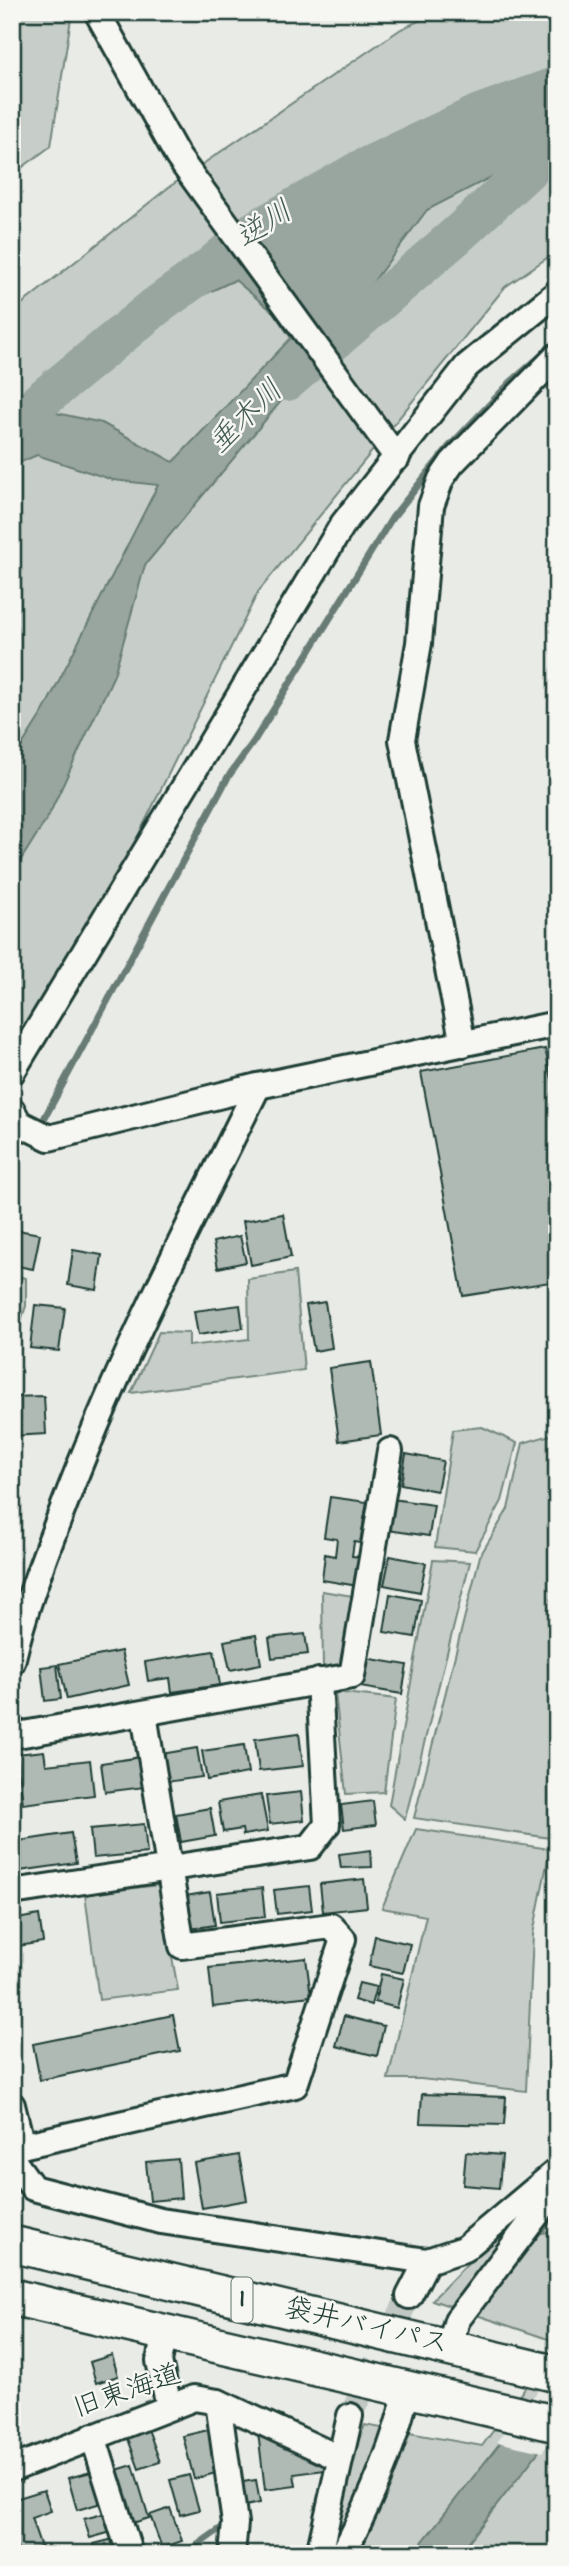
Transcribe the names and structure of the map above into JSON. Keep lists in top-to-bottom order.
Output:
{
  "streets": {
    "highway": ["1", "袋井バイパス"],
    "street": ["旧東海道"]
  },
  "water": ["逆川", "垂木川"]
}
